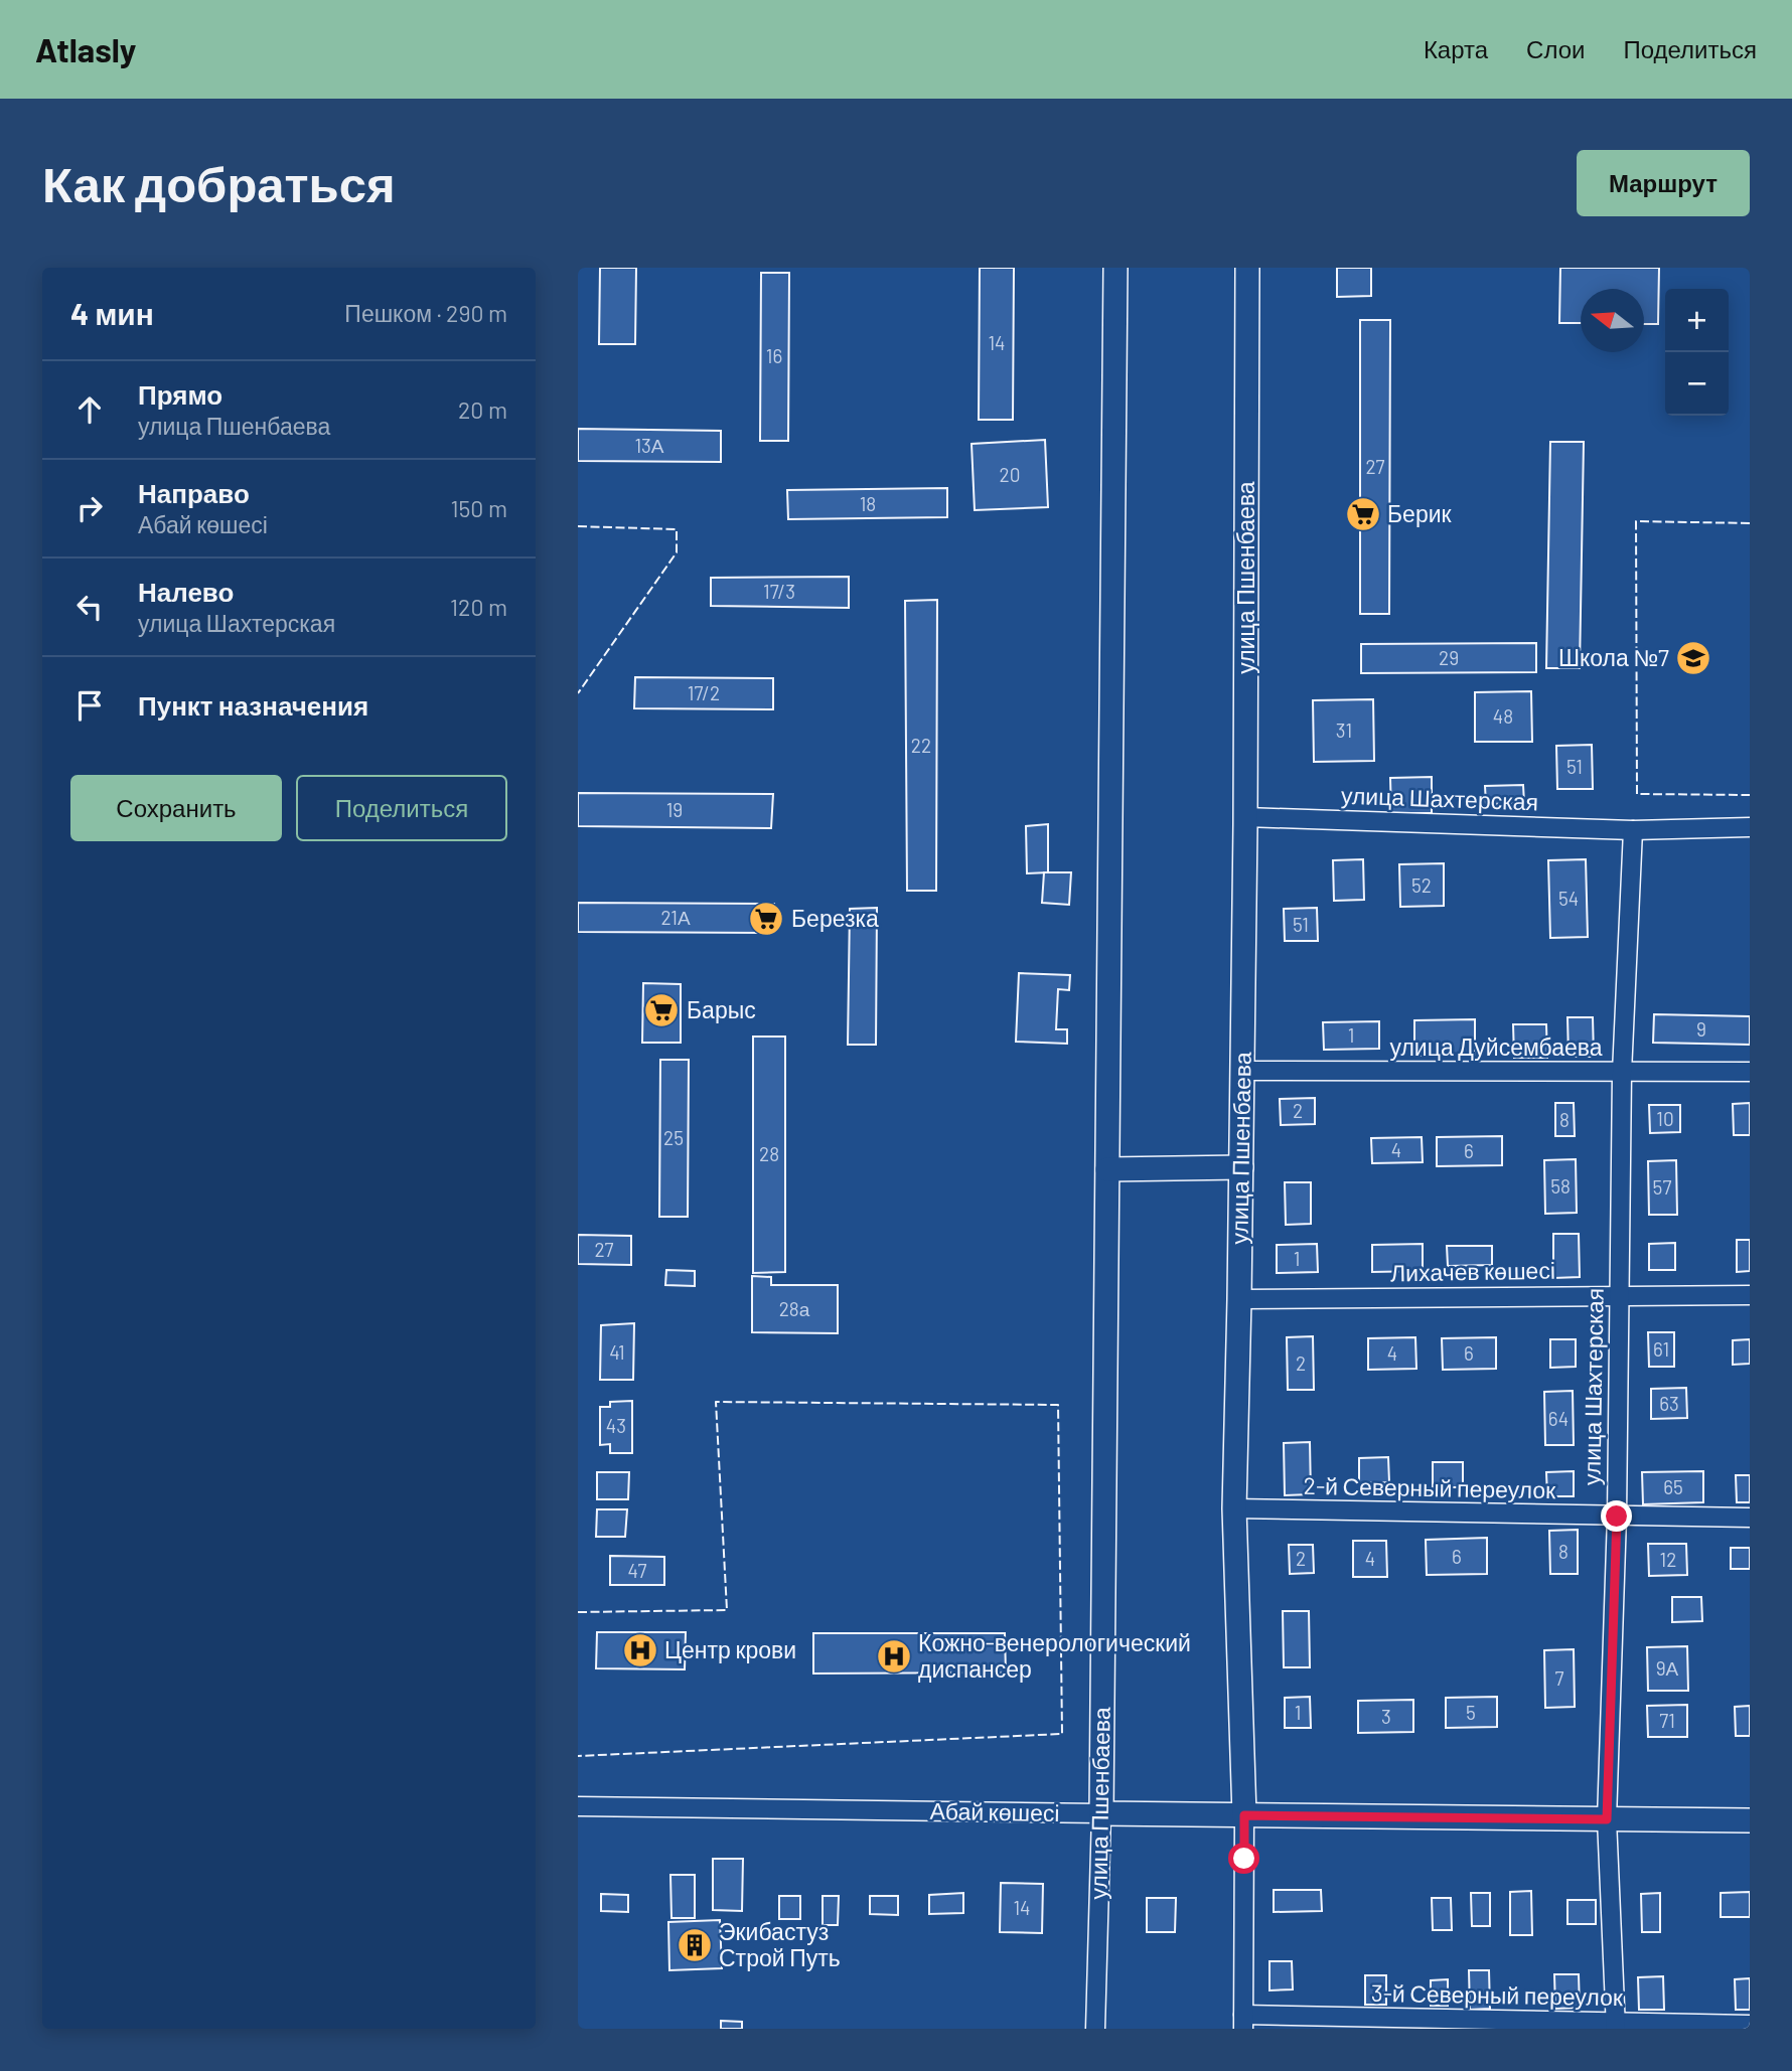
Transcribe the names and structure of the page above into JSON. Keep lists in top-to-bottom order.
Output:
{
  "streets": {
    "main road": ["улица Пшенбаева", "Абай көшесі"],
    "street": [
      "улица Шахтерская",
      "улица Дуйсембаева",
      "Лихачев көшесі",
      "2-й Северный переулок",
      "3-й Северный переулок"
    ]
  },
  "crossings": [
    ["улица Пшенбаева", "улица Шахтерская"],
    ["улица Пшенбаева", "улица Дуйсембаева"],
    ["улица Пшенбаева", "Лихачев көшесі"],
    ["улица Пшенбаева", "2-й Северный переулок"],
    ["улица Пшенбаева", "Абай көшесі"],
    ["улица Пшенбаева", "3-й Северный переулок"],
    ["улица Шахтерская", "улица Дуйсембаева"],
    ["улица Шахтерская", "Лихачев көшесі"],
    ["улица Шахтерская", "2-й Северный переулок"],
    ["улица Шахтерская", "Абай көшесі"],
    ["улица Шахтерская", "3-й Северный переулок"]
  ],
  "places": {
    "supermarket": ["Берик", "Березка", "Барыс"],
    "school or university": ["Школа №7"],
    "hospital": ["Центр крови", "Кожно-венерологический диспансер"],
    "building": ["Экибастуз Строй Путь"]
  },
  "house_numbers": [
    "14",
    "16",
    "13А",
    "27",
    "20",
    "18",
    "17/3",
    "29",
    "17/2",
    "48",
    "31",
    "22",
    "51",
    "19",
    "52",
    "54",
    "21А",
    "51",
    "9",
    "1",
    "2",
    "10",
    "8",
    "25",
    "4",
    "6",
    "28",
    "58",
    "57",
    "27",
    "1",
    "28а",
    "61",
    "41",
    "4",
    "6",
    "2",
    "63",
    "64",
    "43",
    "65",
    "8",
    "6",
    "2",
    "4",
    "12",
    "47",
    "9А",
    "7",
    "1",
    "5",
    "3",
    "71",
    "14"
  ],
  "north": "left",
  "page": {
    "header": "Atlasly",
    "nav": ["Карта", "Слои", "Поделиться"],
    "buttons": [
      "Маршрут",
      ["Сохранить", "Поделиться"]
    ],
    "title": "Как добраться",
    "heading": ["4 мин", "Пешком · 290 m"],
    "map_buttons": ["+", "−"],
    "list": [
      ["Прямо", "улица Пшенбаева", "20 m"],
      ["Направо", "Абай көшесі", "150 m"],
      ["Налево", "улица Шахтерская", "120 m"],
      "Пункт назначения"
    ]
  }
}
